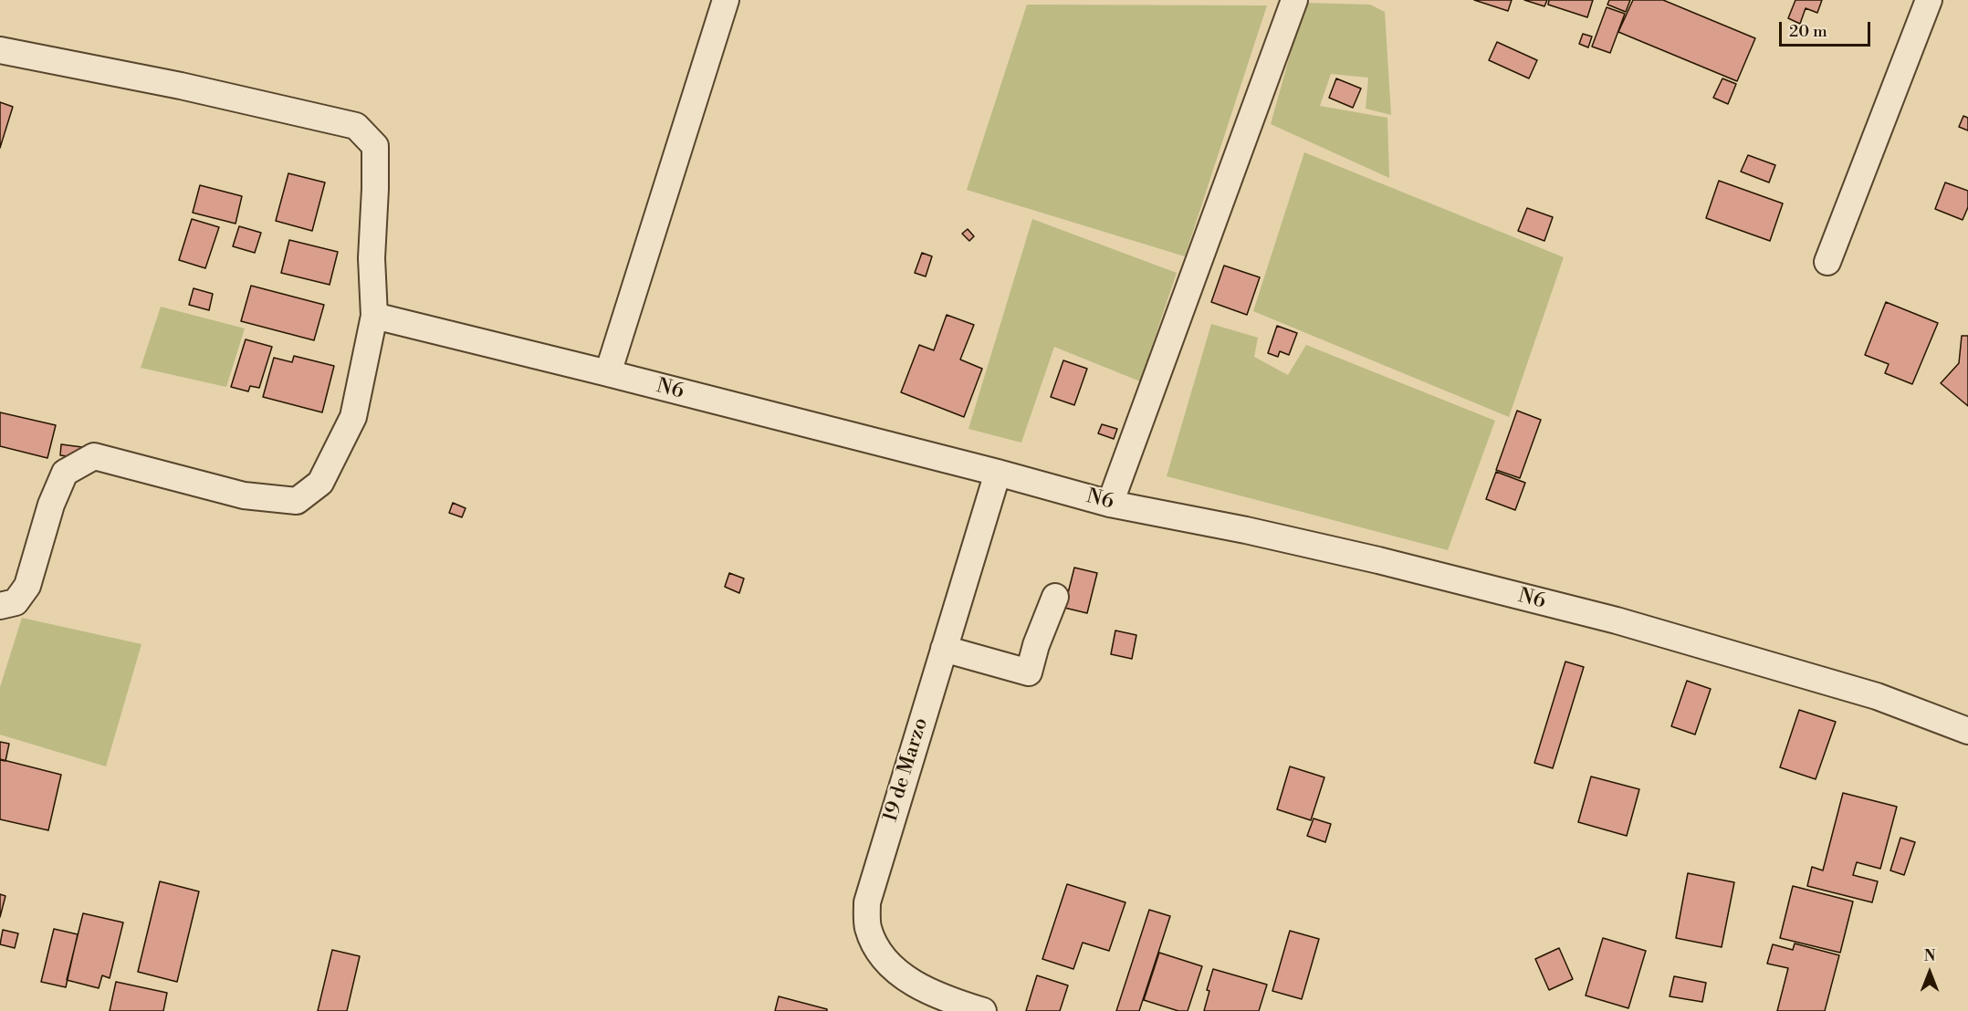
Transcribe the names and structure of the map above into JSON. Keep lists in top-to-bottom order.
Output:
{
  "streets": {
    "street": ["N6", "19 de Marzo"]
  },
  "crossings": [
    ["N6", "19 de Marzo"]
  ],
  "scale_bar": "20 m",
  "north": "top"
}
